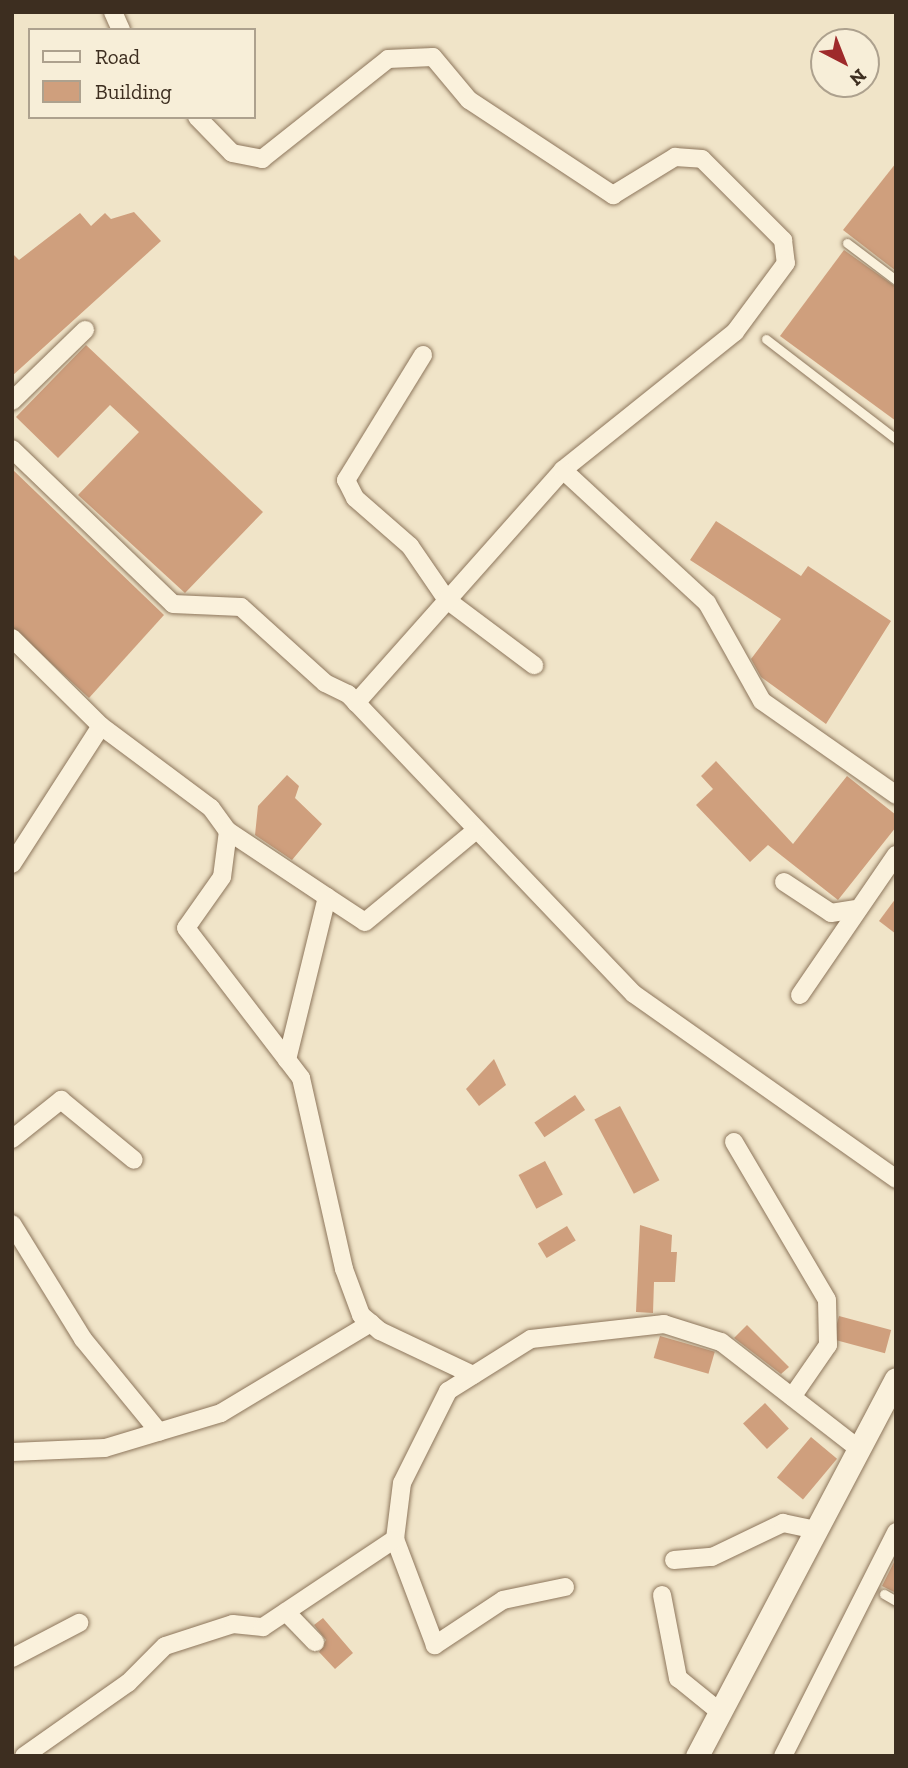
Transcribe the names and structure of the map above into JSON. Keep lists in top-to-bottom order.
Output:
{
  "legend": ["Road", "Building"],
  "north": "bottom right"
}
